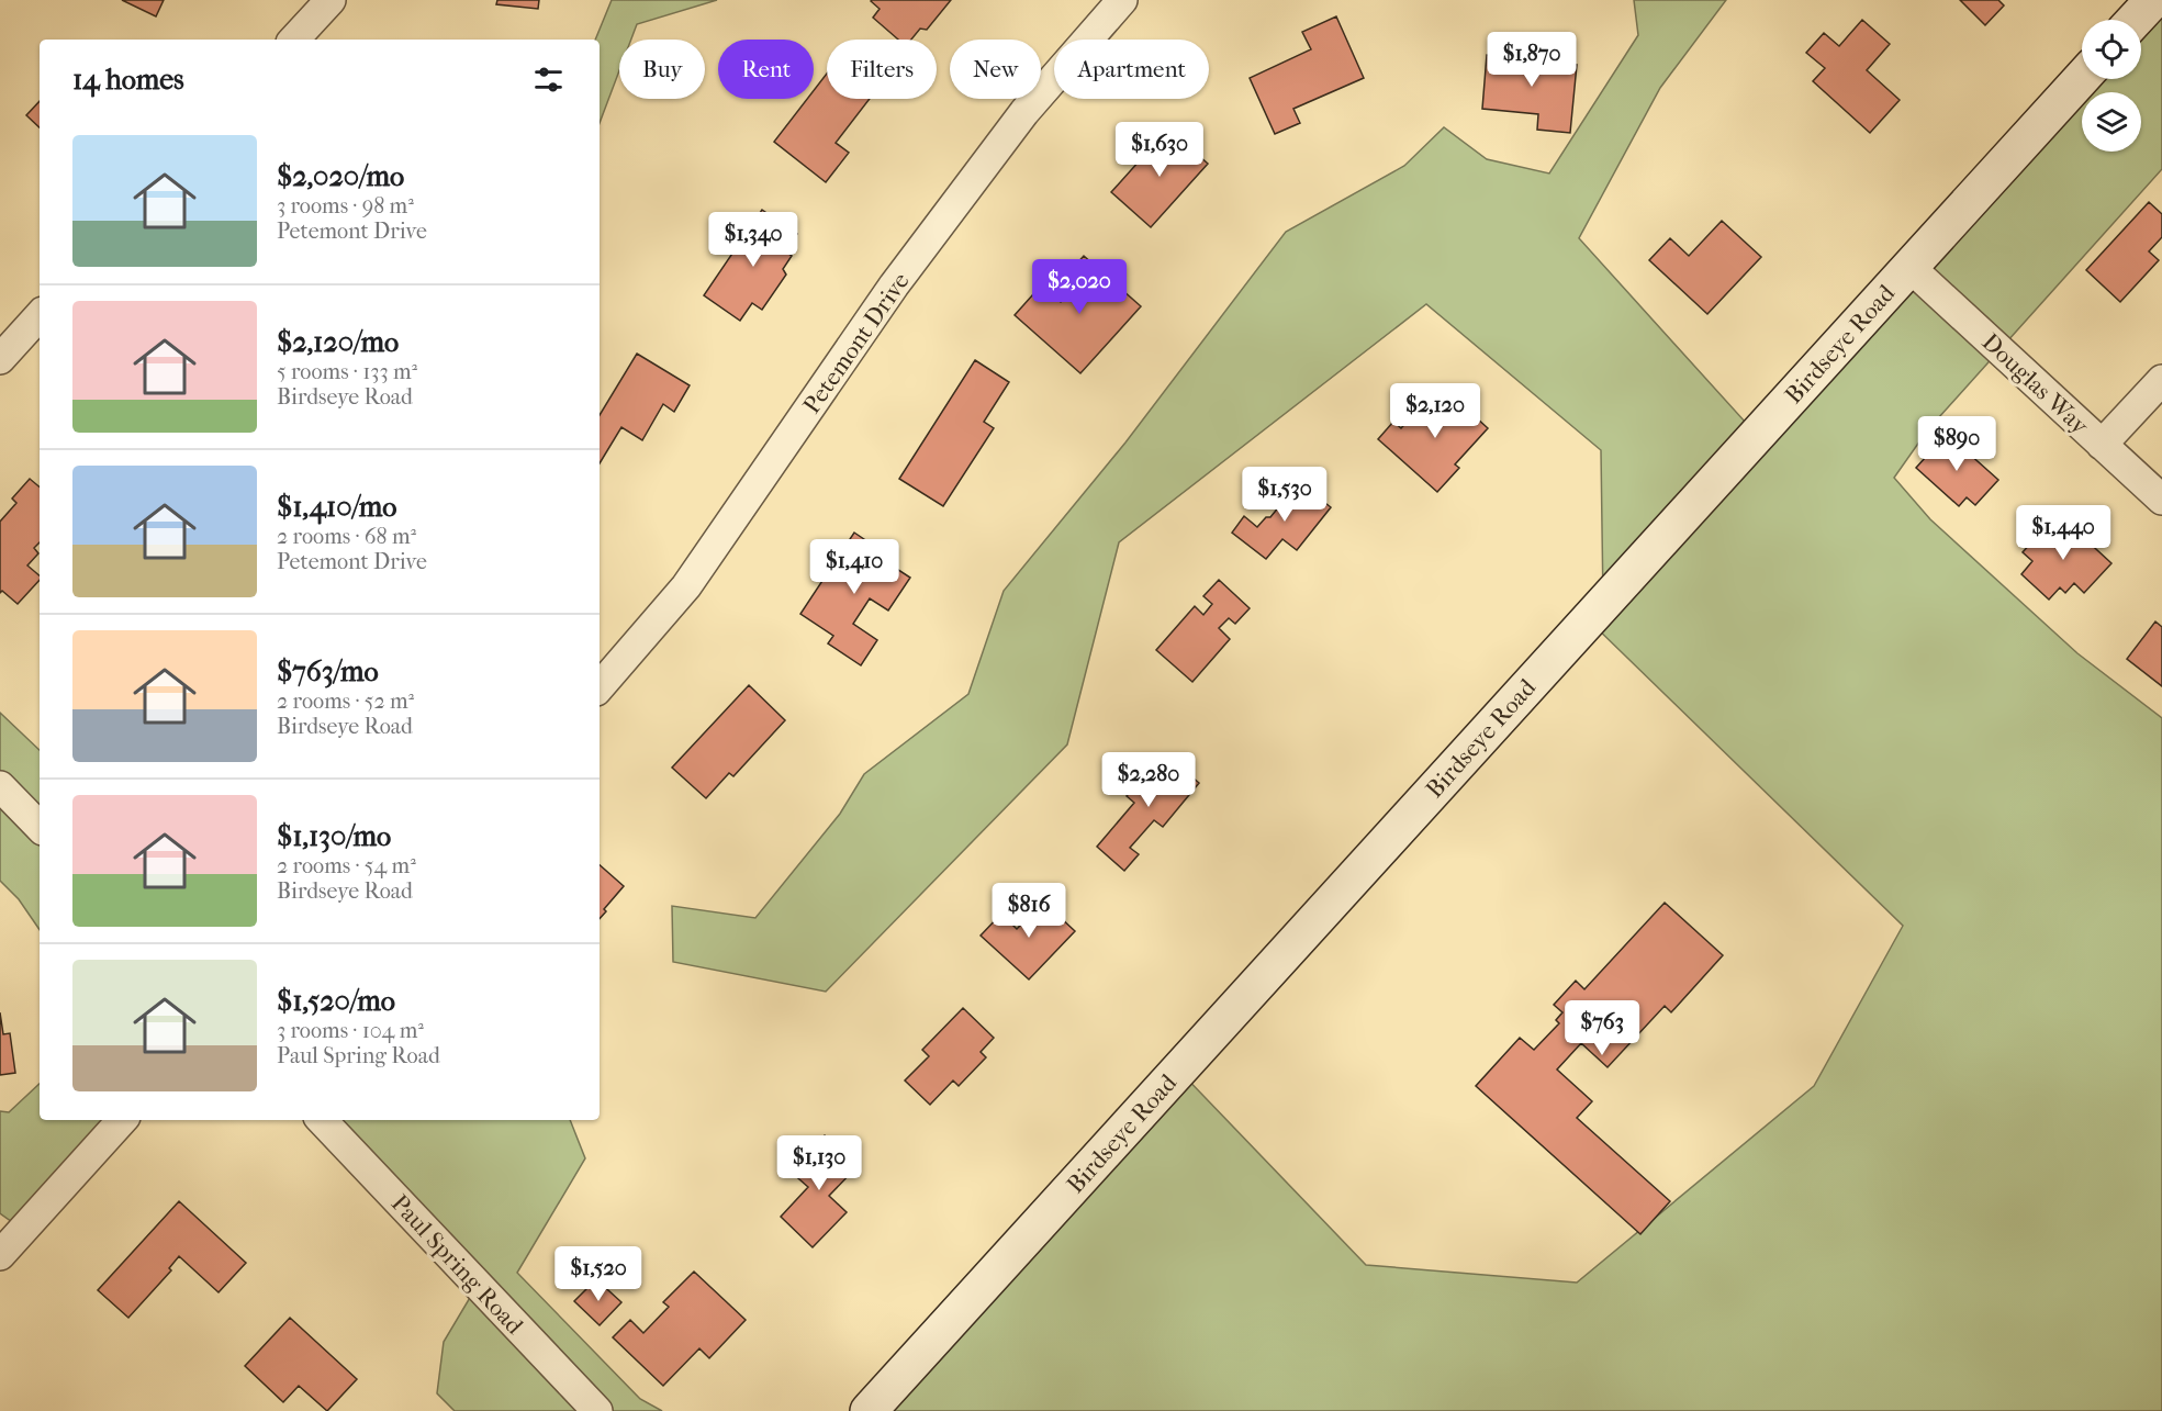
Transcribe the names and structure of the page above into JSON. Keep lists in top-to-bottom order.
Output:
{
  "streets": {
    "main road": ["Birdseye Road"],
    "street": ["Petemont Drive", "Douglas Way", "Paul Spring Road"]
  },
  "crossings": [
    ["Birdseye Road", "Douglas Way"]
  ],
  "page": {
    "price": [
      "$1,870",
      "$1,630",
      "$1,340",
      "$2,020",
      "$2,120",
      "$890",
      "$1,530",
      "$1,440",
      "$1,410",
      "$2,280",
      "$816",
      "$763",
      "$1,130",
      "$1,520"
    ],
    "chip": [
      "Buy",
      "Rent",
      "Filters",
      "New",
      "Apartment"
    ],
    "heading": "14 homes",
    "list": [
      {
        "name": "$2,020/mo",
        "note": "3 rooms · 98 m² · Petemont Drive"
      },
      {
        "name": "$2,120/mo",
        "note": "5 rooms · 133 m² · Birdseye Road"
      },
      {
        "name": "$1,410/mo",
        "note": "2 rooms · 68 m² · Petemont Drive"
      },
      {
        "name": "$763/mo",
        "note": "2 rooms · 52 m² · Birdseye Road"
      },
      {
        "name": "$1,130/mo",
        "note": "2 rooms · 54 m² · Birdseye Road"
      },
      {
        "name": "$1,520/mo",
        "note": "3 rooms · 104 m² · Paul Spring Road"
      }
    ]
  }
}
